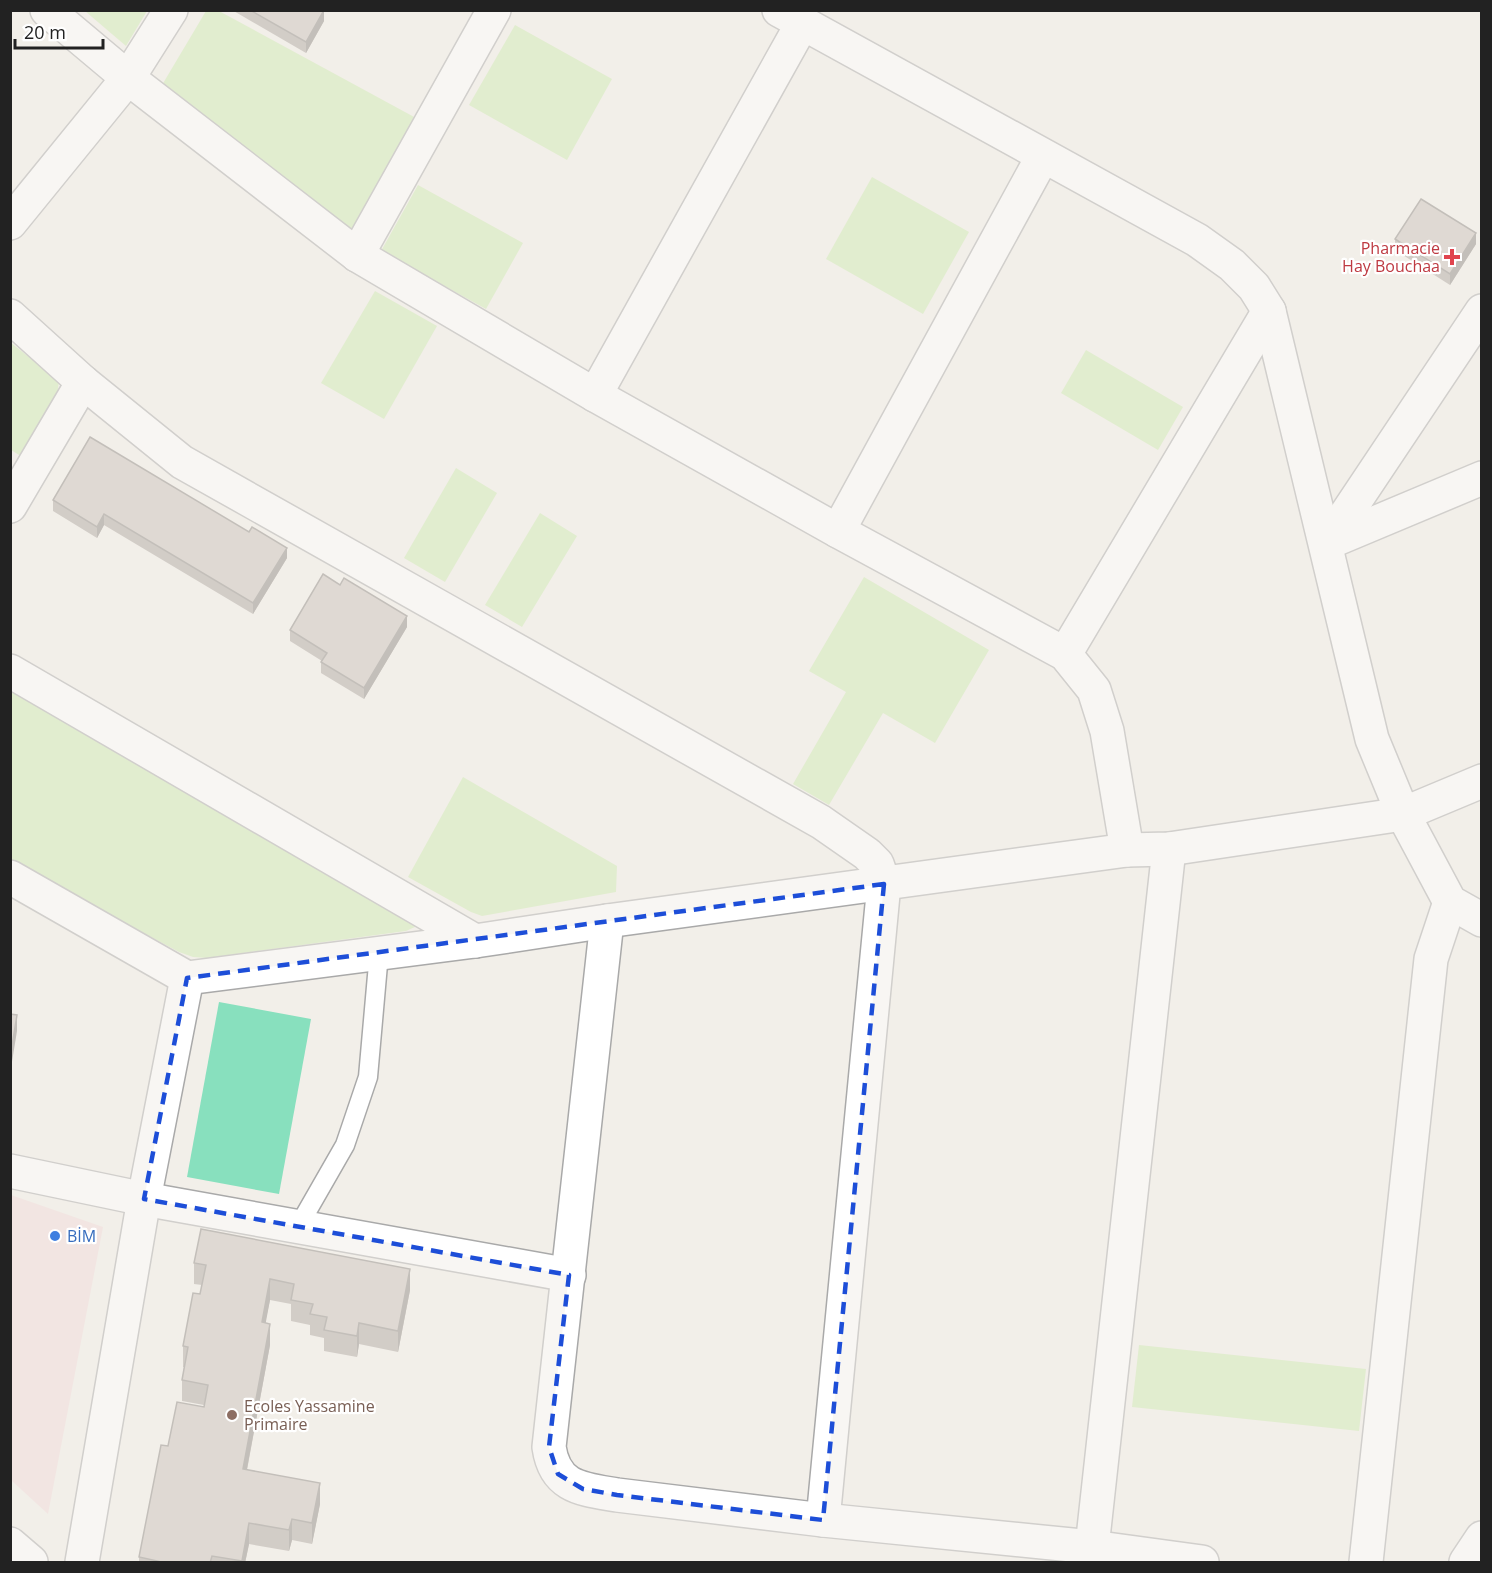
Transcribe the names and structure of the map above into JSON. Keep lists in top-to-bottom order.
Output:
{
  "places": {
    "health": ["Pharmacie Hay Bouchaa"],
    "other": ["BİM", "Ecoles Yassamine Primaire"]
  },
  "scale_bar": "20 m"
}
